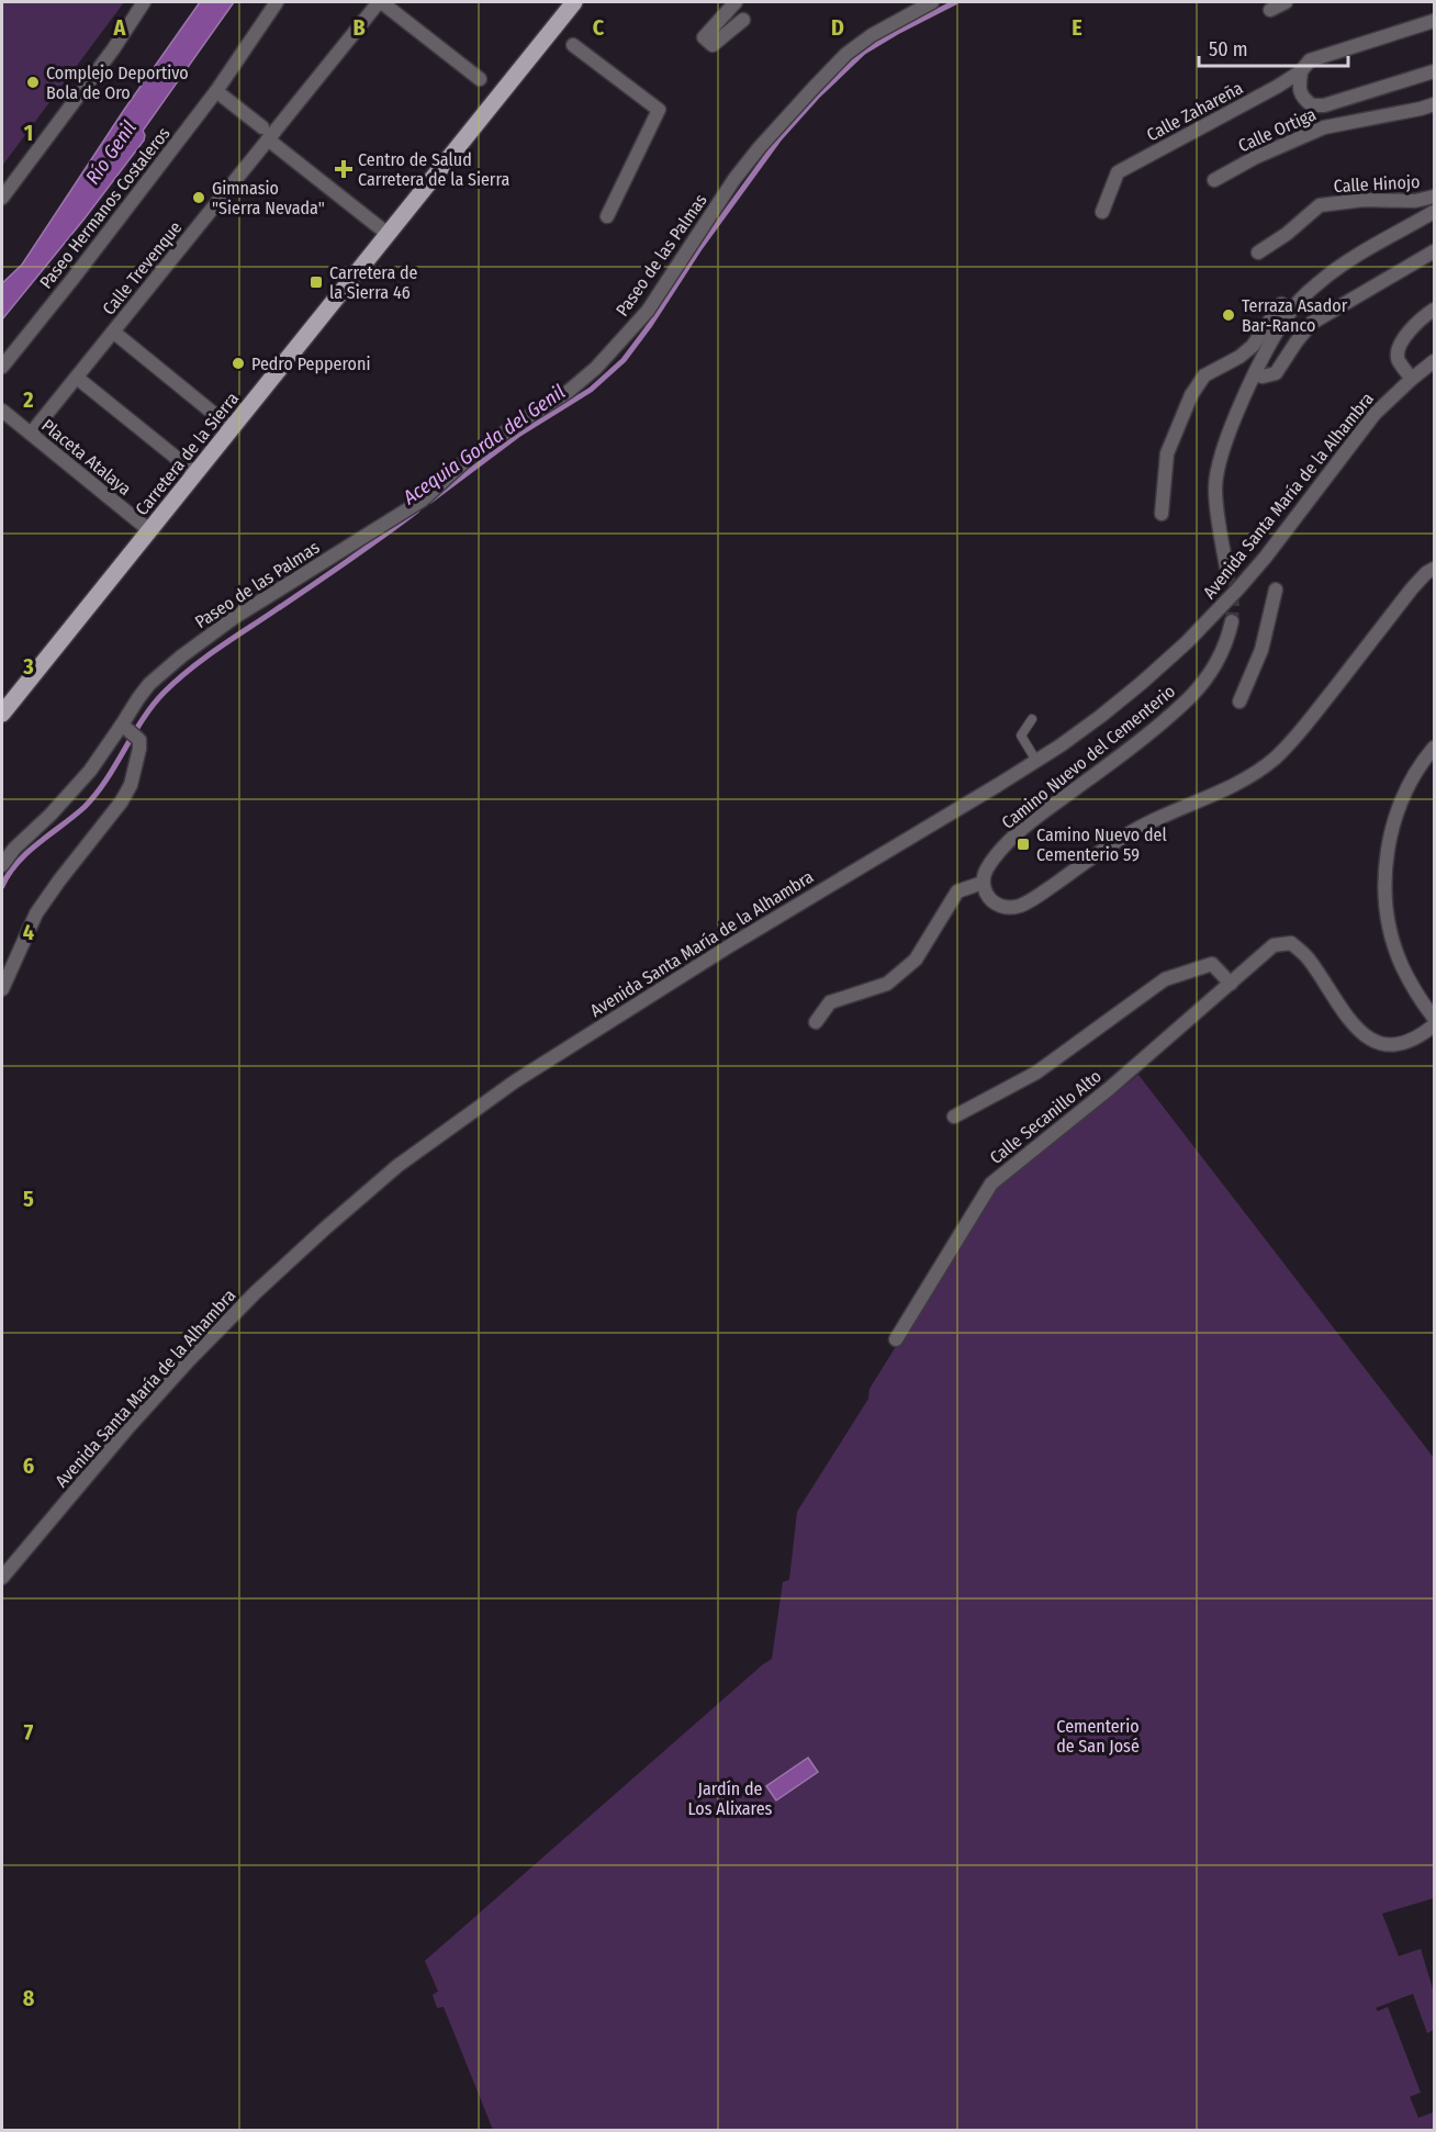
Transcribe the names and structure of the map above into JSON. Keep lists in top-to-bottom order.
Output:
{
  "streets": {
    "main road": ["Carretera de la Sierra"],
    "street": [
      "Calle Zahareña",
      "Calle Ortiga",
      "Calle Hinojo",
      "Paseo Hermanos Costaleros",
      "Paseo de las Palmas",
      "Calle Trevenque",
      "Placeta Atalaya",
      "Avenida Santa María de la Alhambra",
      "Camino Nuevo del Cementerio",
      "Calle Secanillo Alto"
    ]
  },
  "crossings": [
    ["Calle Trevenque", "Placeta Atalaya"],
    ["Carretera de la Sierra", "Placeta Atalaya"]
  ],
  "water": ["Río Genil", "Acequia Gorda del Genil"],
  "parks": ["Cementerio de San José", "Jardín de Los Alixares"],
  "places": {
    "other": [
      "Complejo Deportivo Bola de Oro",
      "Gimnasio \"Sierra Nevada\"",
      "Terraza Asador Bar-Ranco",
      "Pedro Pepperoni"
    ],
    "health": ["Centro de Salud Carretera de la Sierra"],
    "transit": ["Carretera de la Sierra 46", "Camino Nuevo del Cementerio 59"]
  },
  "scale_bar": "50 m",
  "grid": {
    "columns": [
      "A",
      "B",
      "C",
      "D",
      "E"
    ],
    "rows": [
      "1",
      "2",
      "3",
      "4",
      "5",
      "6",
      "7",
      "8"
    ]
  }
}
